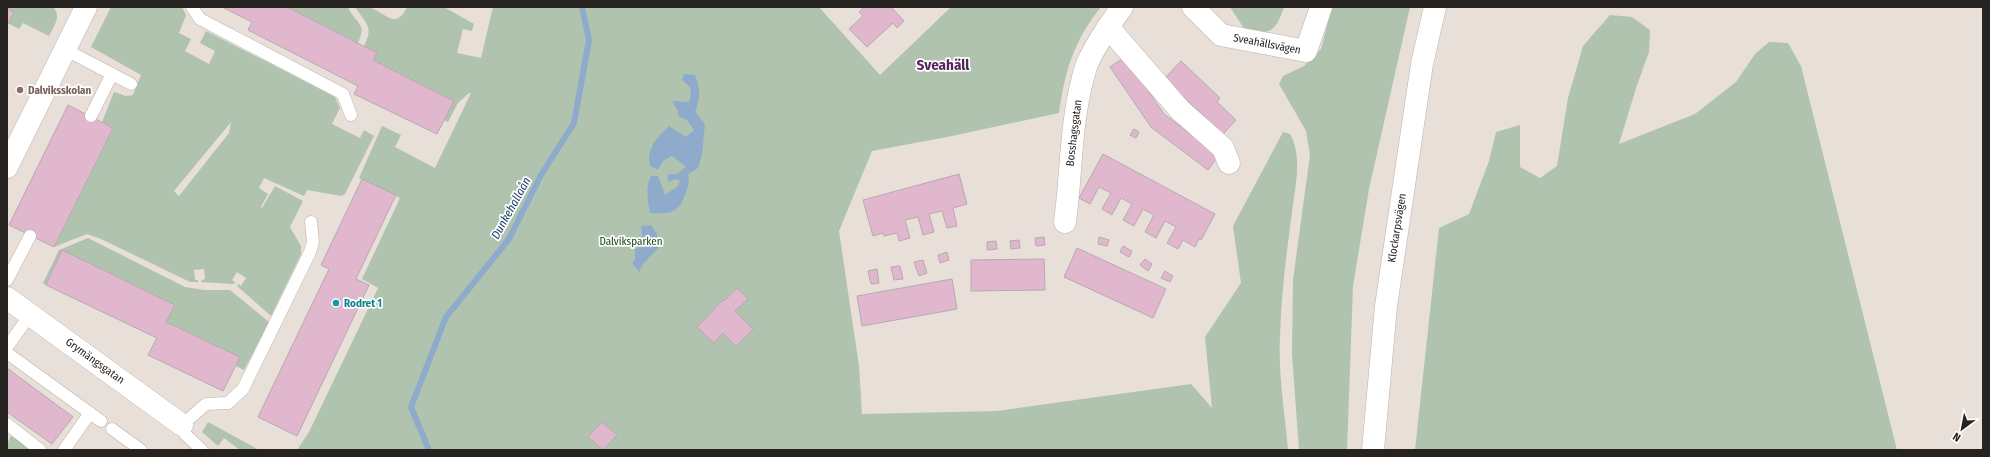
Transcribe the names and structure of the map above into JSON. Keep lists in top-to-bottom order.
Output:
{
  "streets": {
    "street": [
      "Sveahällsvägen",
      "Bosshagsgatan",
      "Klockarpsvägen",
      "Grymängsgatan"
    ]
  },
  "districts": ["Sveahäll"],
  "water": ["Dunkehallaån"],
  "parks": ["Dalviksparken"],
  "places": ["Dalviksskolan", "Rodret 1"],
  "north": "bottom left"
}
